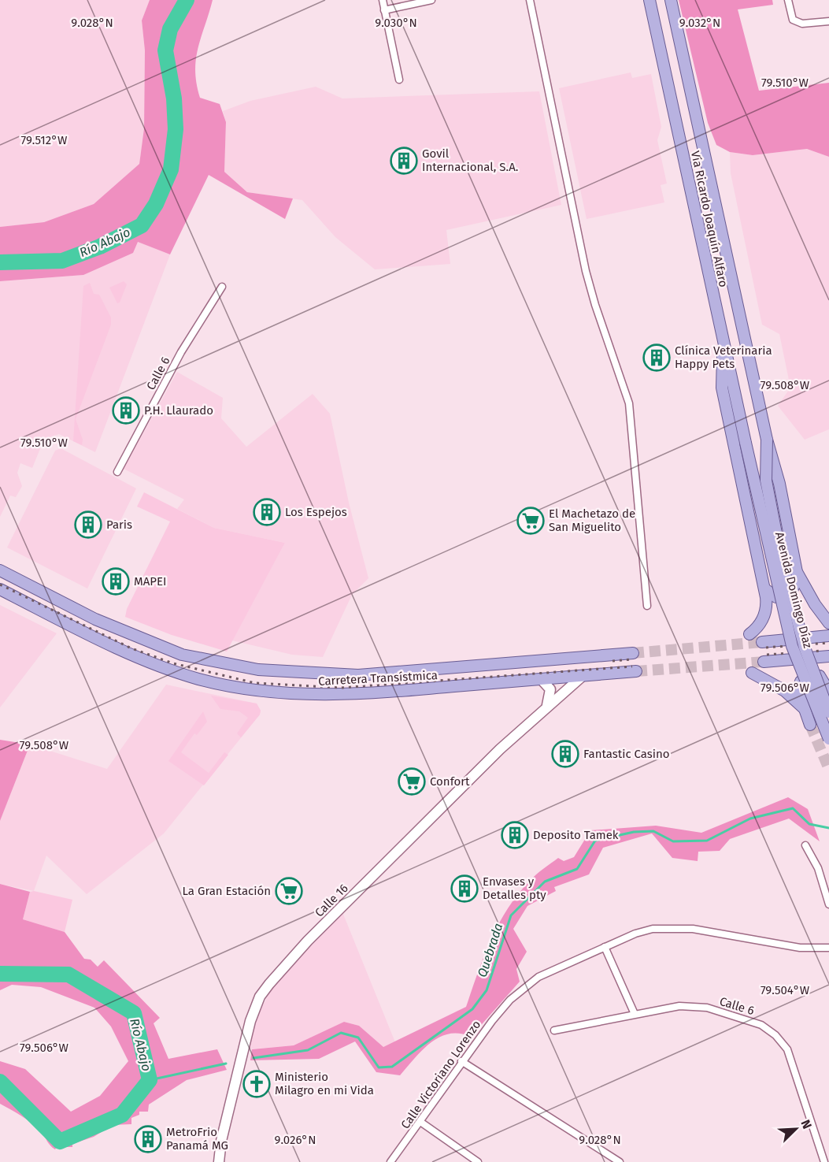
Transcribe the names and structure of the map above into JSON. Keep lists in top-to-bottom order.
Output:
{
  "streets": {
    "main road": [
      "Vía Ricardo Joaquín Alfaro",
      "Avenida Domingo Díaz",
      "Carretera Transístmica",
      "Calle 16"
    ],
    "street": ["Calle 6", "Calle Victoriano Lorenzo"]
  },
  "crossings": [
    ["Vía Ricardo Joaquín Alfaro", "Avenida Domingo Díaz"],
    ["Carretera Transístmica", "Calle 16"]
  ],
  "water": ["Río Abajo", "Quebrada"],
  "places": {
    "building": [
      "Govil Internacional, S.A.",
      "Clínica Veterinaria Happy Pets",
      "P.H. Llaurado",
      "Los Espejos",
      "Paris",
      "MAPEI",
      "Fantastic Casino",
      "Deposito Tamek",
      "Envases y Detalles pty",
      "MetroFrio Panamá MG"
    ],
    "supermarket": ["El Machetazo de San Miguelito", "Confort", "La Gran Estación"],
    "church": ["Ministerio Milagro en mi Vida"]
  },
  "north": "top right",
  "coordinates": [
    "9.028°N",
    "9.030°N",
    "9.032°N",
    "79.510°W",
    "79.512°W",
    "79.508°W",
    "79.506°W",
    "79.504°W",
    "9.026°N"
  ]
}
